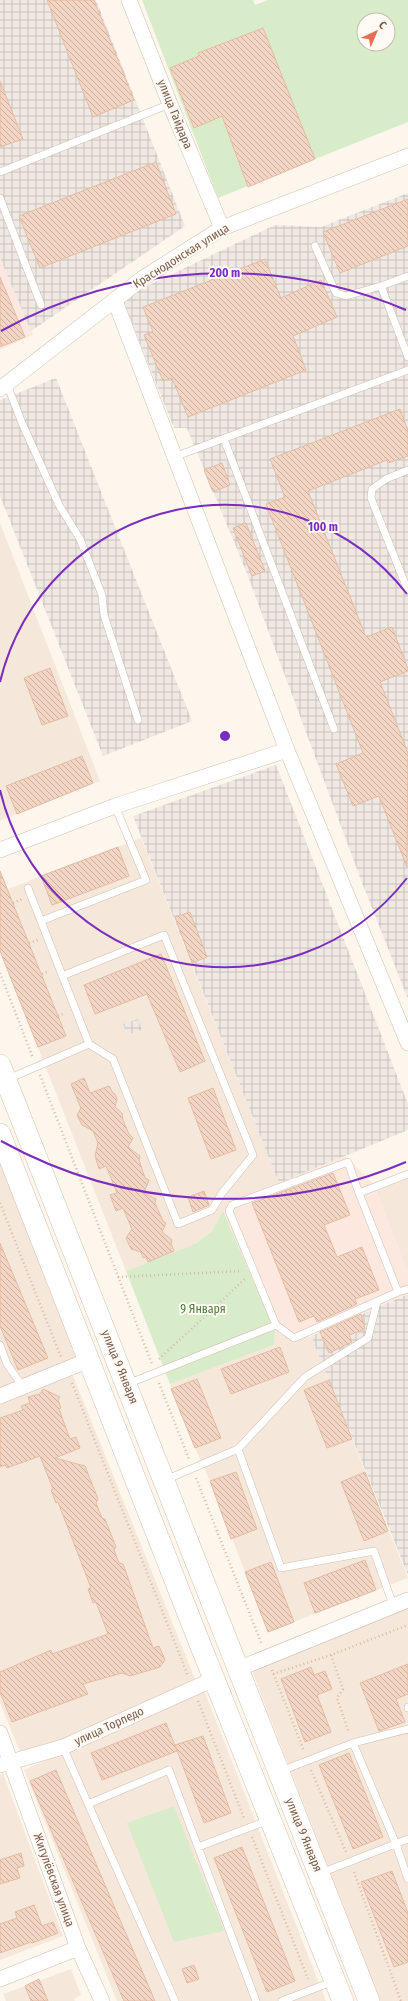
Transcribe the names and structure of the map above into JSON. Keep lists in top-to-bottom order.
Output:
{
  "streets": {
    "main road": ["улица 9 Января"],
    "street": [
      "улица Гайдара",
      "Краснодонская улица",
      "улица Торпедо",
      "Жигулёвская улица"
    ]
  },
  "crossings": [
    ["улица Гайдара", "Краснодонская улица"],
    ["улица Торпедо", "Жигулёвская улица"]
  ],
  "parks": ["9 Января"],
  "north": "top right",
  "rings": ["200 m", "100 m"]
}
